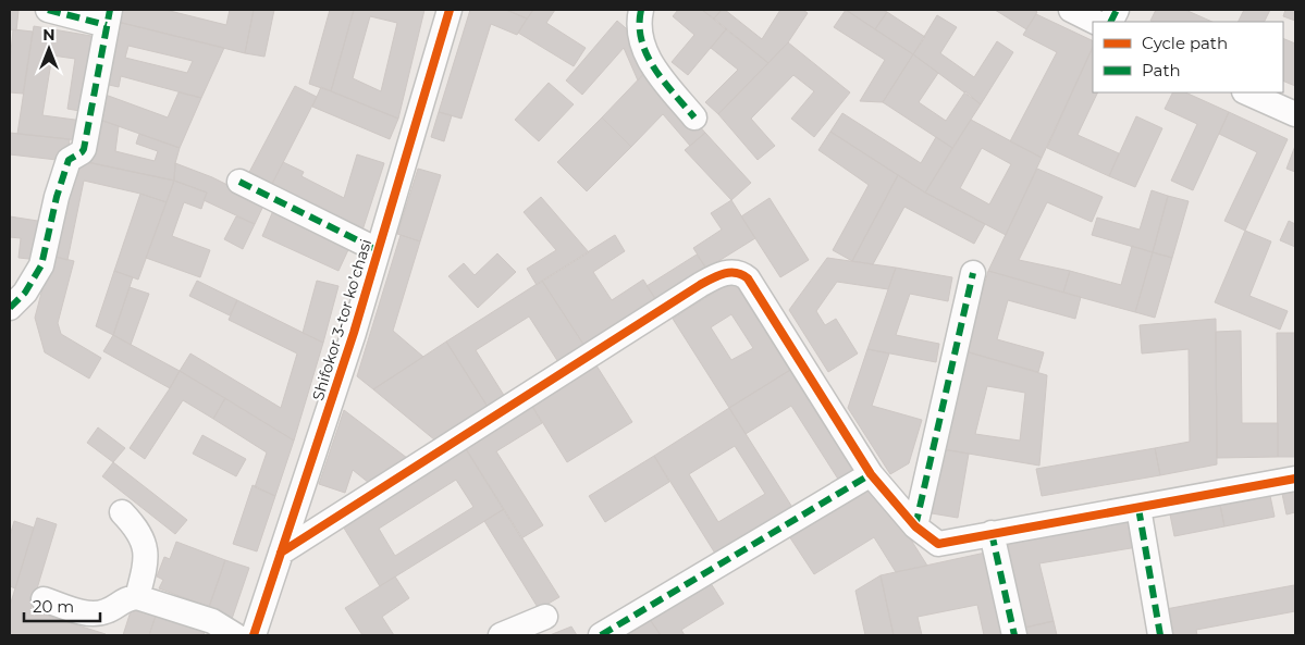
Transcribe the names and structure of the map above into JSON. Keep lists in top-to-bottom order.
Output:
{
  "streets": {
    "street": ["Shifokor 3-tor koʼchasi"]
  },
  "legend": ["Cycle path", "Path"],
  "scale_bar": "20 m",
  "north": "top"
}
